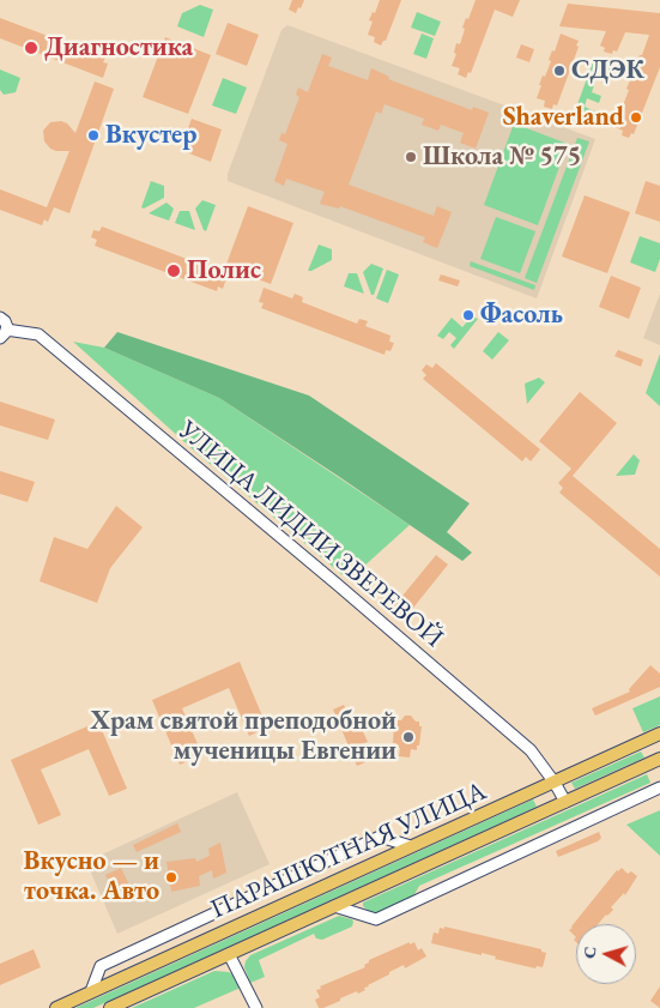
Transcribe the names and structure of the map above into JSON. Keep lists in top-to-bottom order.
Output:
{
  "streets": {
    "main road": ["ПАРАШЮТНАЯ УЛИЦА"],
    "street": ["УЛИЦА ЛИДИИ ЗВЕРЕВОЙ"]
  },
  "crossings": [
    ["УЛИЦА ЛИДИИ ЗВЕРЕВОЙ", "ПАРАШЮТНАЯ УЛИЦА"]
  ],
  "places": [
    "Диагностика",
    "СДЭК",
    "Shaverland",
    "Вкустер",
    "Школа № 575",
    "Полис",
    "Фасоль",
    "Храм святой преподобной мученицы Евгении",
    "Вкусно — и точка. Авто"
  ],
  "north": "left"
}
